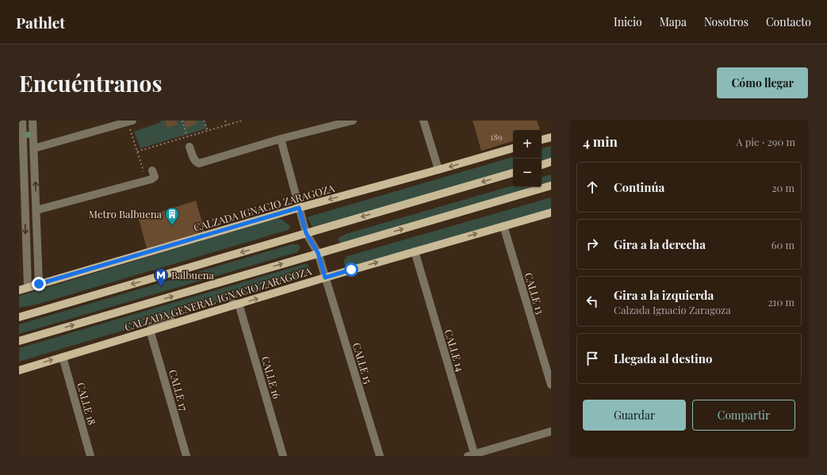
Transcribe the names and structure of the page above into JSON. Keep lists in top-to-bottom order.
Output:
{
  "streets": {
    "main road": ["CALZADA IGNACIO ZARAGOZA", "CALZADA GENERAL IGNACIO ZARAGOZA"],
    "street": [
      "CALLE 13",
      "CALLE 14",
      "CALLE 15",
      "CALLE 16",
      "CALLE 17",
      "CALLE 18"
    ]
  },
  "crossings": [
    ["CALZADA IGNACIO ZARAGOZA", "CALLE 15"],
    ["CALLE 13", "CALZADA GENERAL IGNACIO ZARAGOZA"],
    ["CALZADA GENERAL IGNACIO ZARAGOZA", "CALLE 14"],
    ["CALZADA GENERAL IGNACIO ZARAGOZA", "CALLE 15"],
    ["CALZADA GENERAL IGNACIO ZARAGOZA", "CALLE 16"],
    ["CALZADA GENERAL IGNACIO ZARAGOZA", "CALLE 17"],
    ["CALZADA GENERAL IGNACIO ZARAGOZA", "CALLE 18"]
  ],
  "places": {
    "building": ["Metro Balbuena"],
    "metro station": ["Balbuena"]
  },
  "house_numbers": ["189"],
  "page": {
    "header": "Pathlet",
    "nav": [
      "Inicio",
      "Mapa",
      "Nosotros",
      "Contacto"
    ],
    "buttons": [
      "Cómo llegar",
      ["Guardar", "Compartir"]
    ],
    "title": "Encuéntranos",
    "heading": ["4 min", "A pie · 290 m"],
    "map_buttons": ["+", "−"],
    "list": [
      ["Continúa", "20 m"],
      ["Gira a la derecha", "60 m"],
      ["Gira a la izquierda", "Calzada Ignacio Zaragoza", "210 m"],
      "Llegada al destino"
    ]
  }
}
